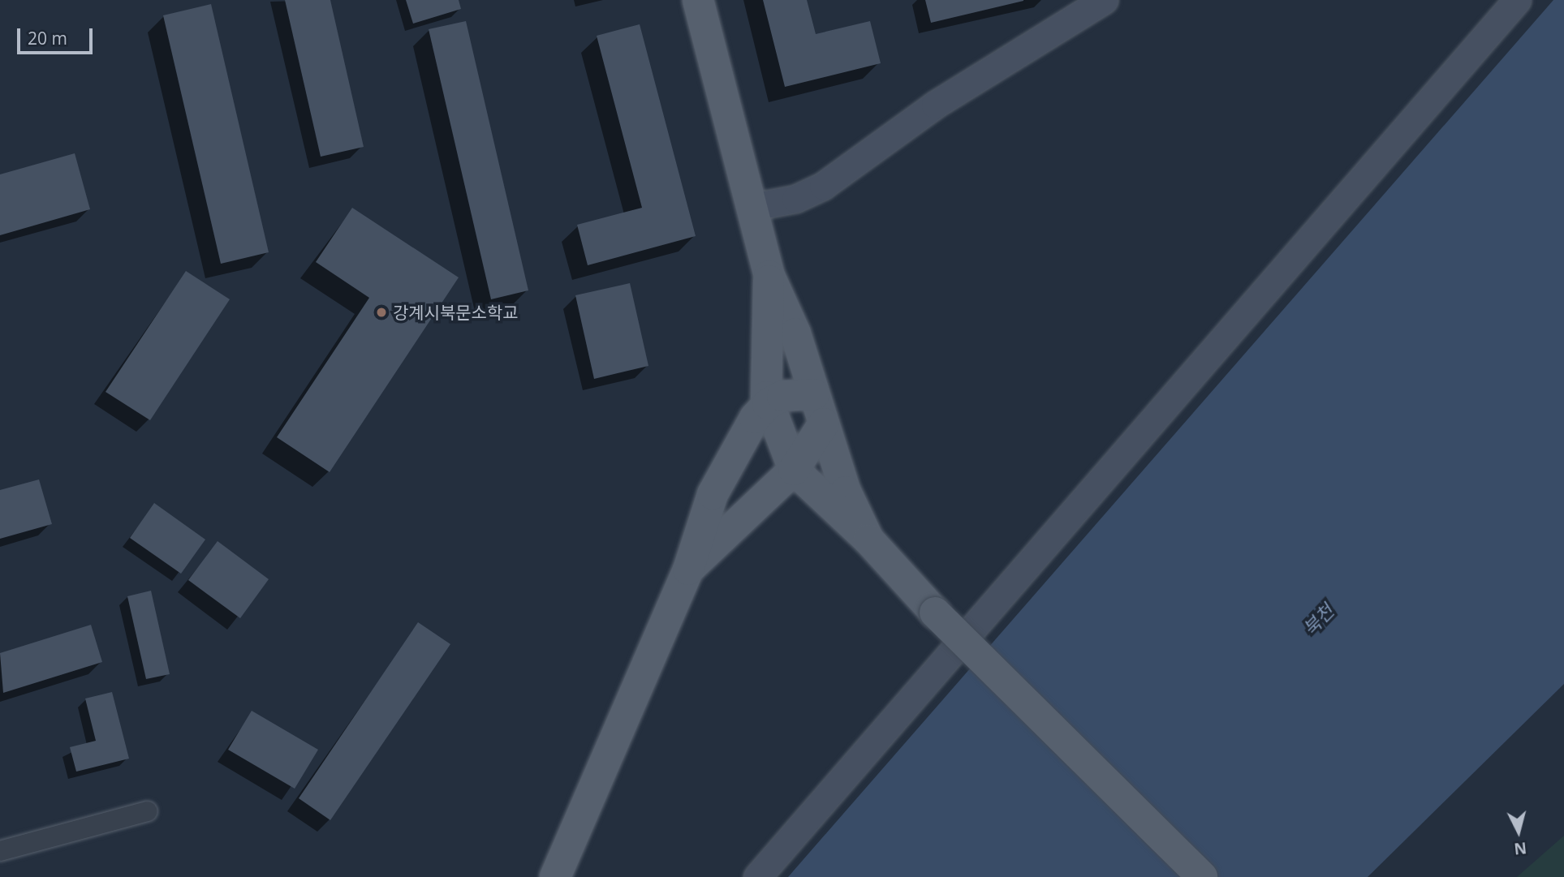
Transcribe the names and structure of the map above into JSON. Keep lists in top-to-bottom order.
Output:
{
  "water": ["북천"],
  "places": ["강계시북문소학교"],
  "scale_bar": "20 m",
  "north": "bottom"
}
